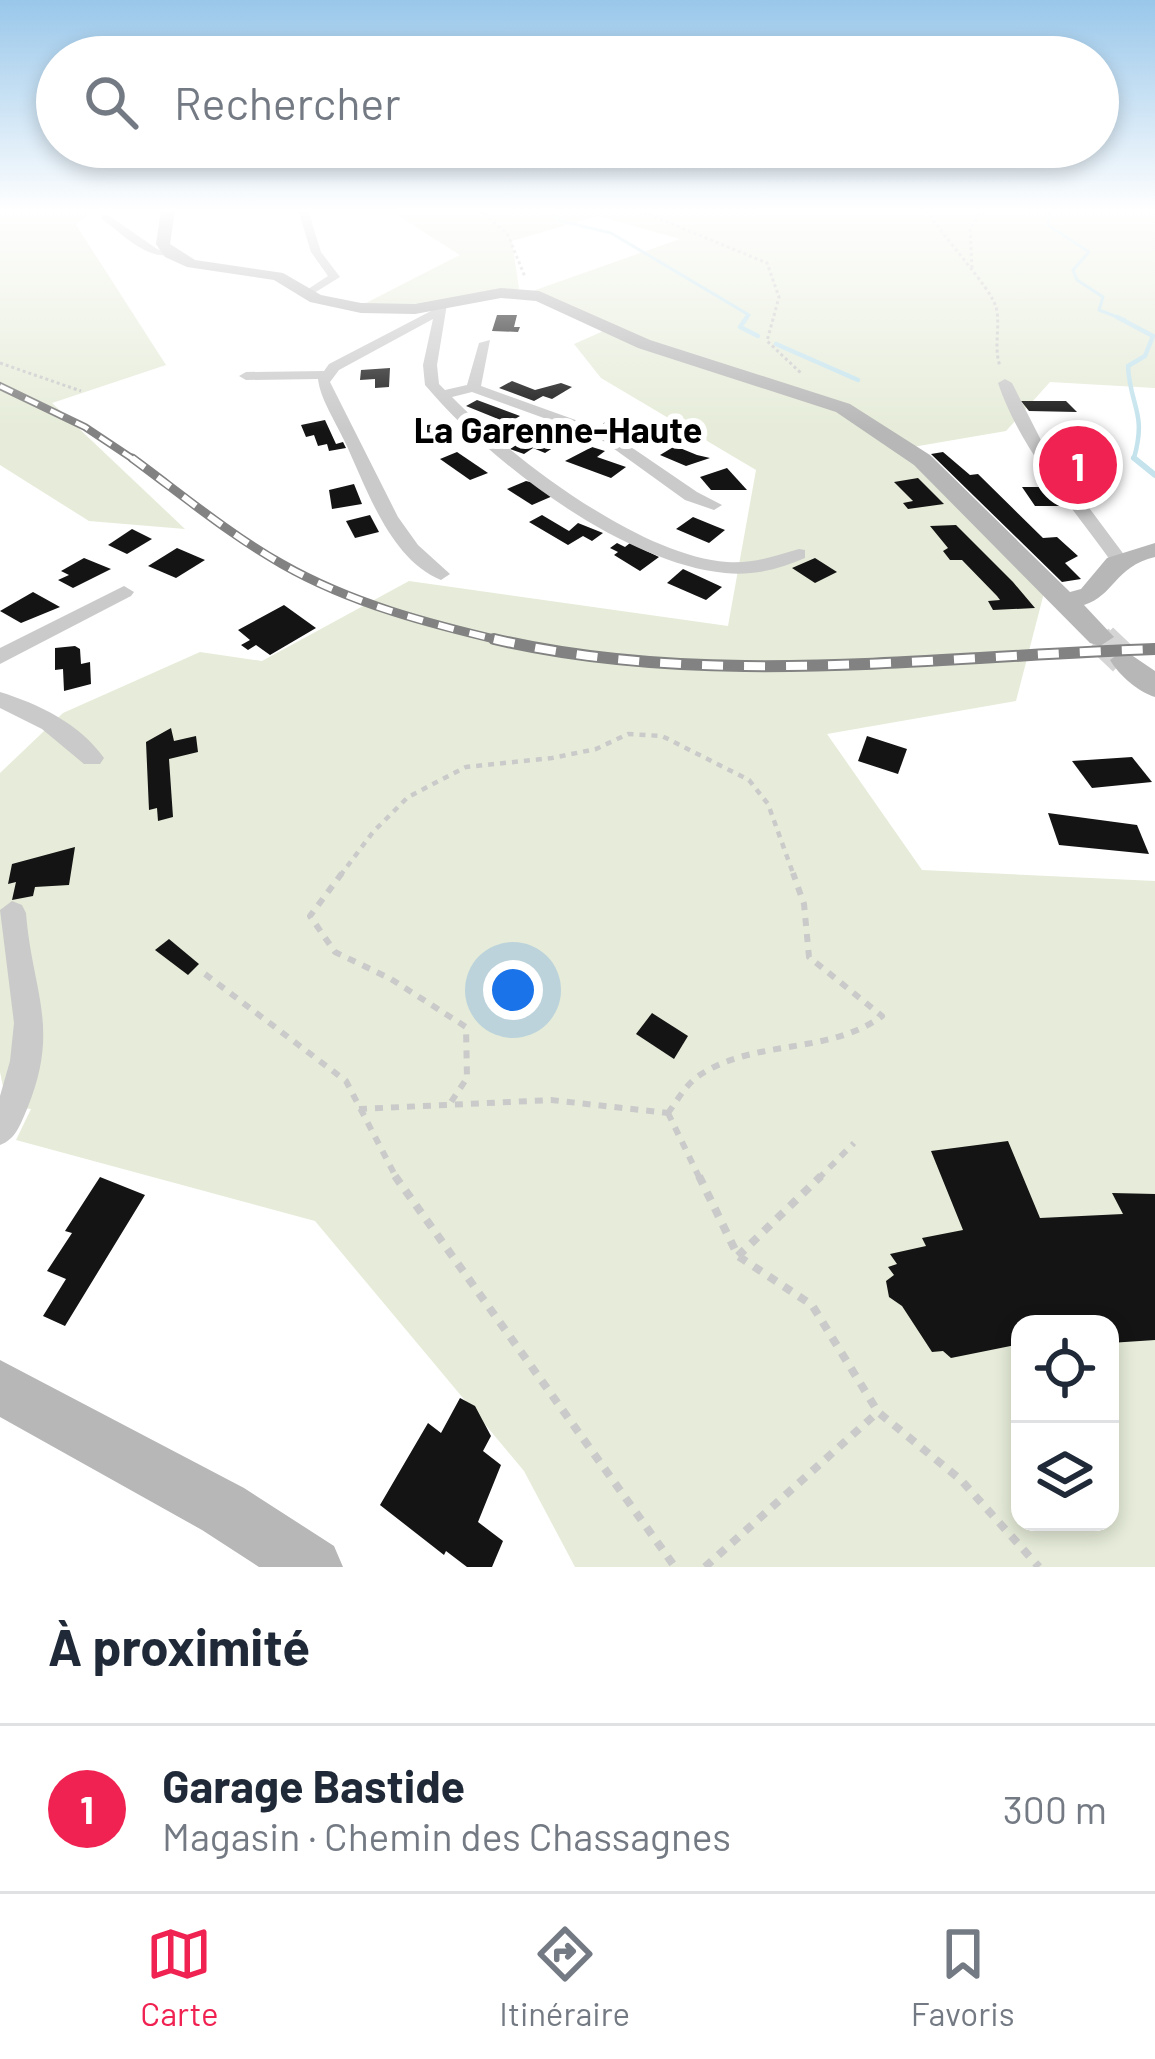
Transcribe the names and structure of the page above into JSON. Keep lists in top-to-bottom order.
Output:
{
  "districts": ["La Garenne-Haute"],
  "page": {
    "search": "Rechercher",
    "pins": "1",
    "heading": "À proximité",
    "list": [
      {
        "mark": "1",
        "name": "Garage Bastide",
        "note": "Magasin · Chemin des Chassagnes",
        "value": "300 m"
      }
    ],
    "nav": ["Carte", "Itinéraire", "Favoris"]
  }
}
